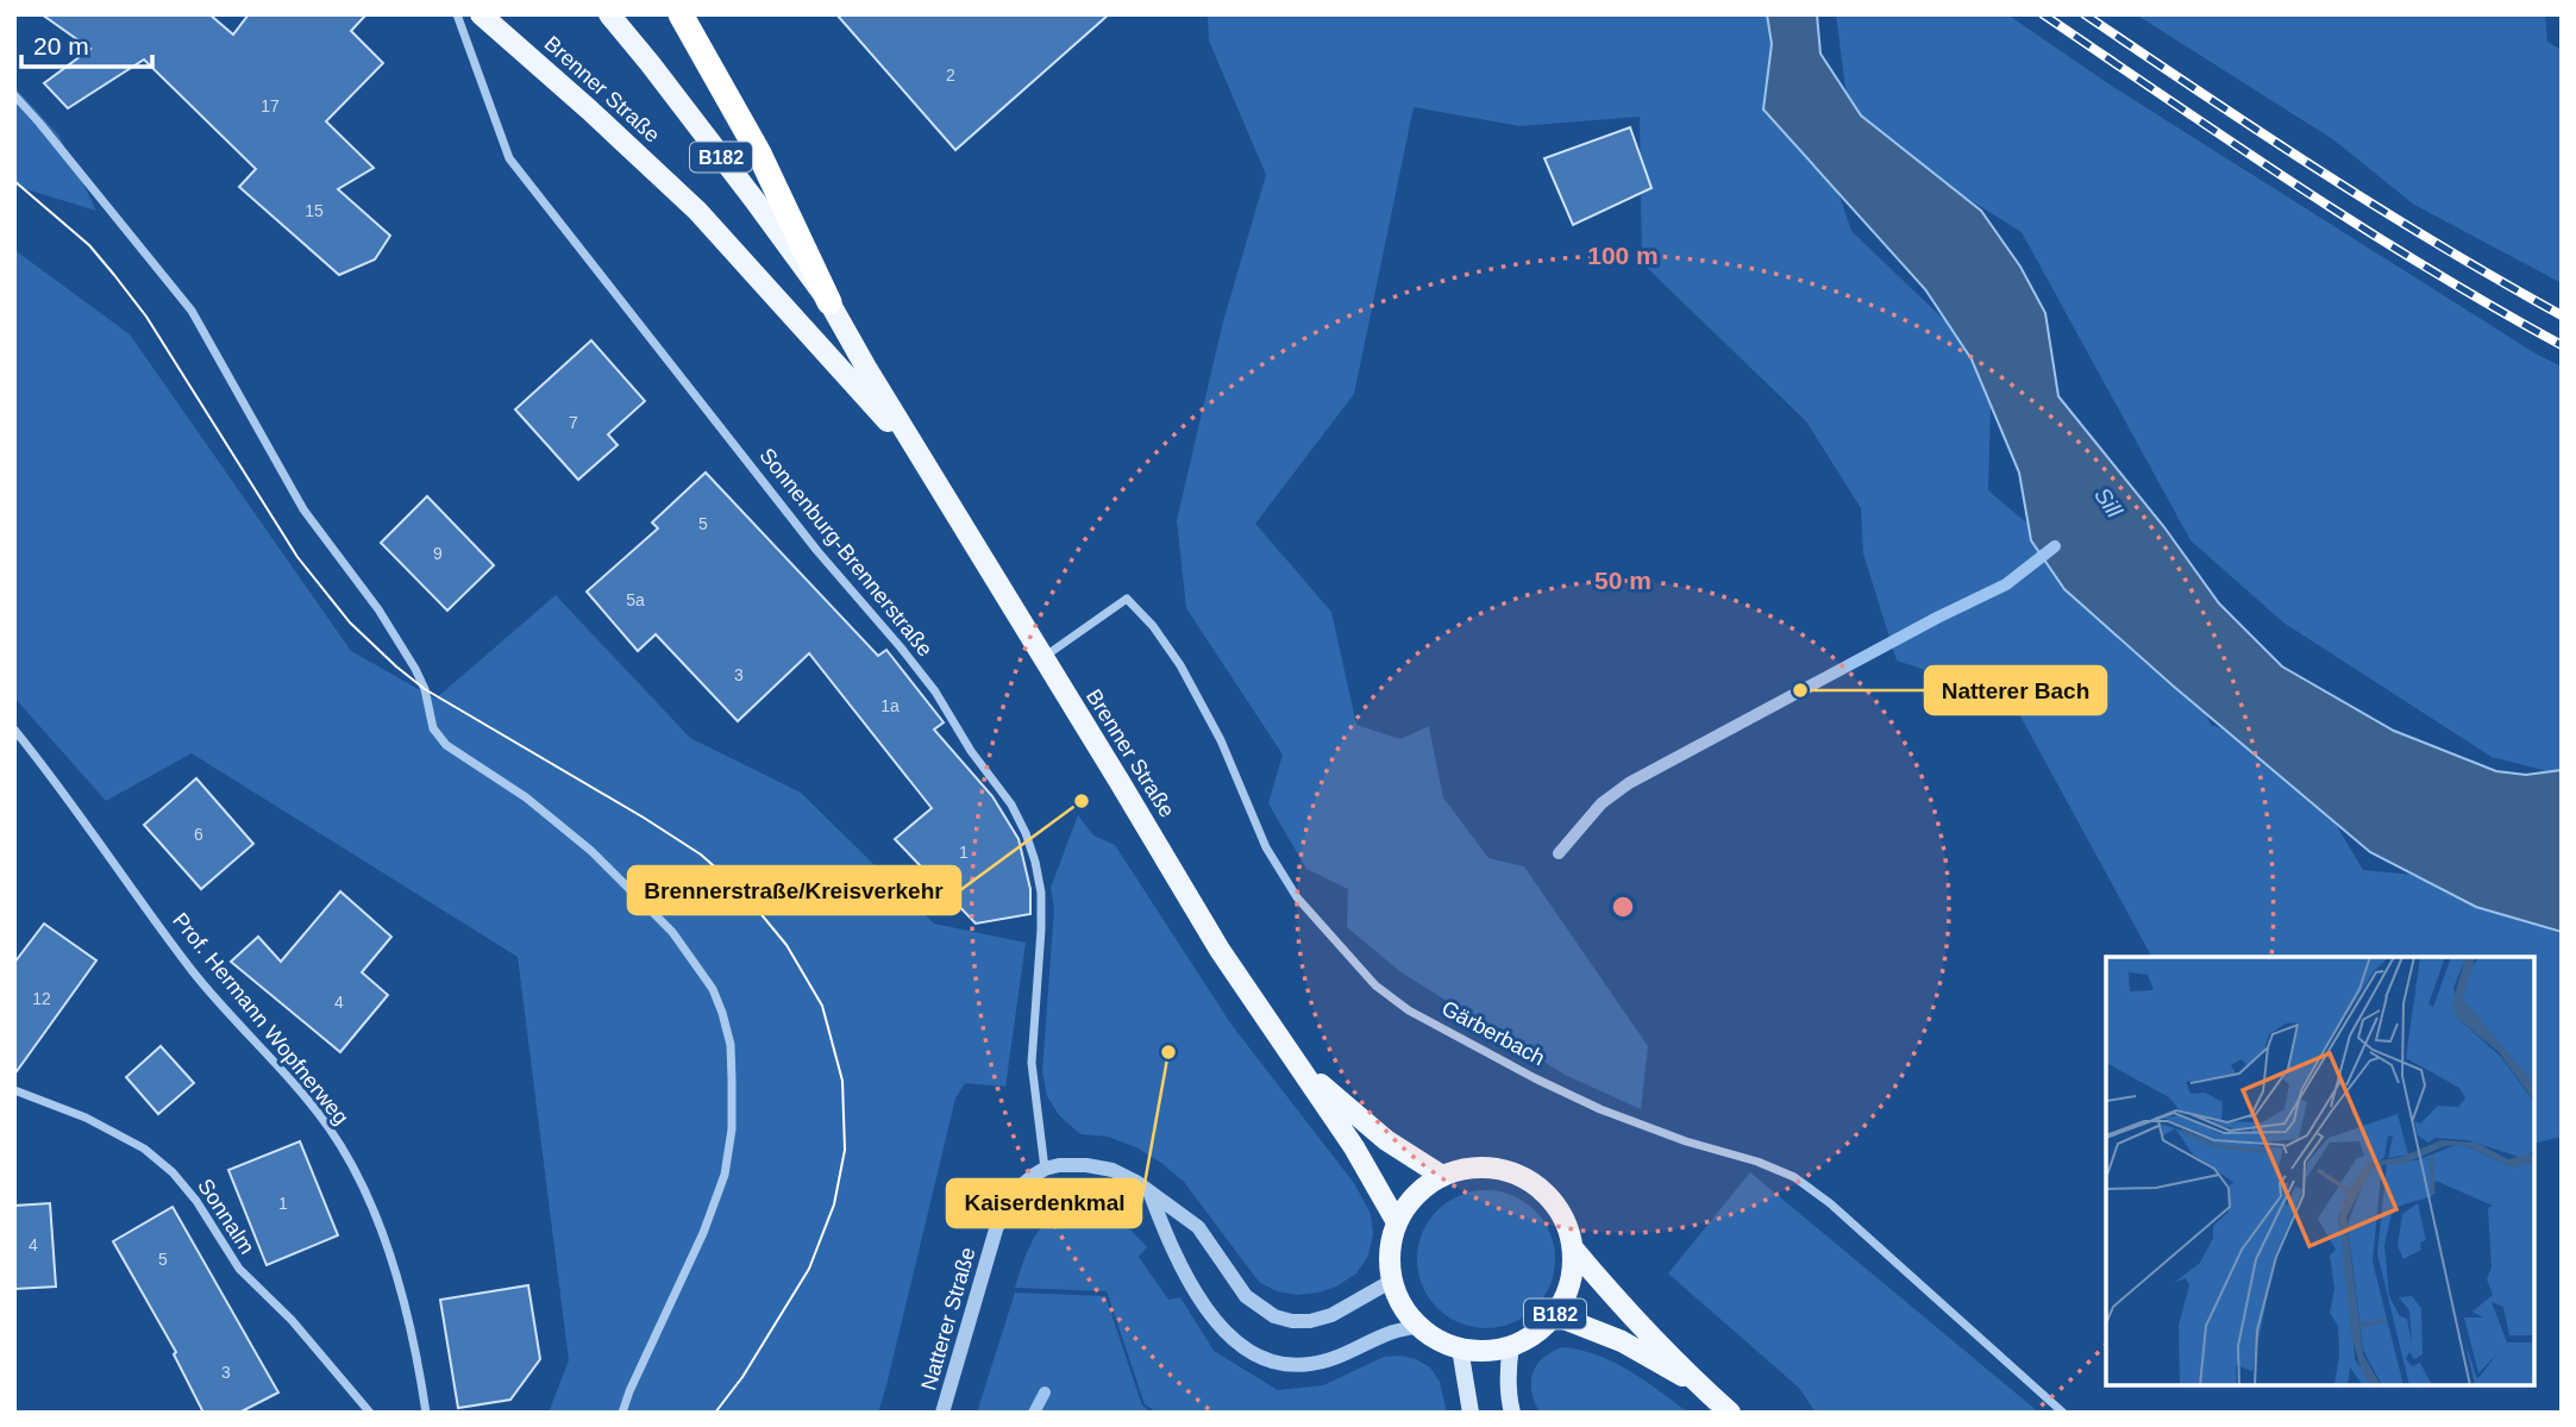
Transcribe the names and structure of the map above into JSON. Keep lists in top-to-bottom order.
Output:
{
  "streets": {
    "main road": ["Brenner Straße", "B182"],
    "street": [
      "Sonnenburg-Brennerstraße",
      "Prof. Hermann Wopfnerweg",
      "Gärberbach",
      "Sonnalm",
      "Natterer Straße"
    ]
  },
  "crossings": [
    ["Brenner Straße", "B182"],
    ["Brenner Straße", "Gärberbach"],
    ["Sonnenburg-Brennerstraße", "Natterer Straße"]
  ],
  "water": ["Sill"],
  "places": ["Natterer Bach", "Brennerstraße/Kreisverkehr", "Kaiserdenkmal"],
  "house_numbers": [
    "2",
    "17",
    "15",
    "7",
    "5",
    "9",
    "5a",
    "3",
    "1a",
    "6",
    "1",
    "12",
    "4",
    "1",
    "4",
    "5",
    "3"
  ],
  "scale_bar": "20 m",
  "rings": ["100 m", "50 m"]
}
